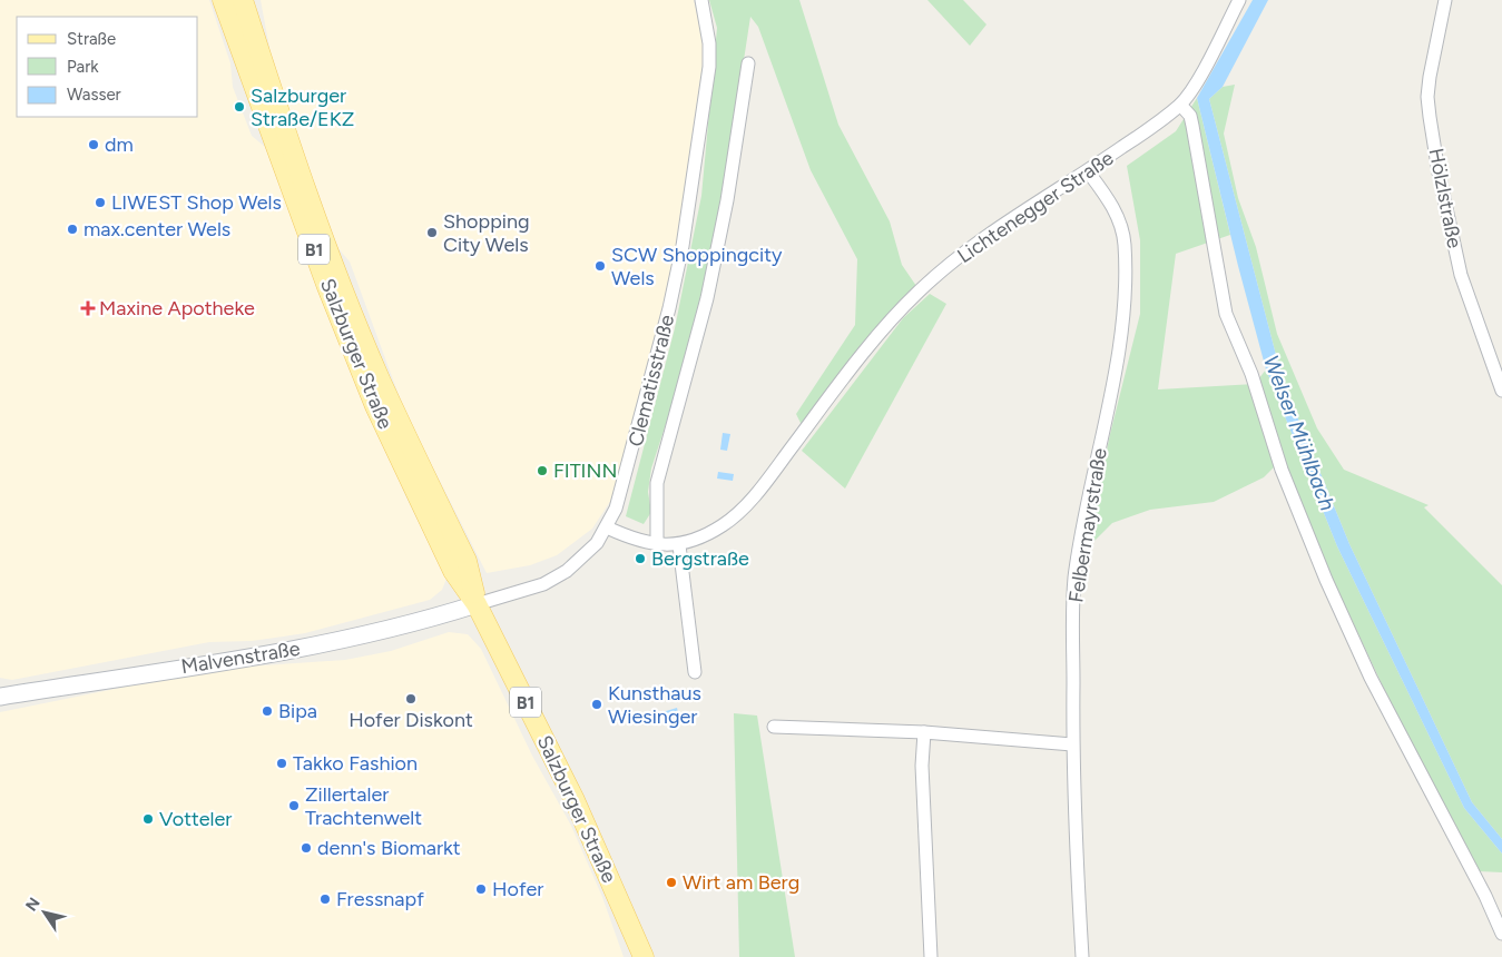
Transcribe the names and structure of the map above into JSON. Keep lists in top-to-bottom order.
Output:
{
  "streets": {
    "main road": ["B1", "Salzburger Straße"],
    "street": [
      "Hölzlstraße",
      "Lichtenegger Straße",
      "Clematisstraße",
      "Felbermayrstraße",
      "Malvenstraße"
    ]
  },
  "crossings": [
    ["Lichtenegger Straße", "Clematisstraße"],
    ["Lichtenegger Straße", "Felbermayrstraße"],
    ["Salzburger Straße", "Malvenstraße"]
  ],
  "water": ["Welser Mühlbach"],
  "places": {
    "other": [
      "Salzburger Straße/EKZ",
      "dm",
      "LIWEST Shop Wels",
      "max.center Wels",
      "Shopping City Wels",
      "SCW Shoppingcity Wels",
      "FITINN",
      "Bergstraße",
      "Hofer Diskont",
      "Kunsthaus Wiesinger",
      "Bipa",
      "Takko Fashion",
      "Zillertaler Trachtenwelt",
      "Votteler",
      "denn's Biomarkt",
      "Wirt am Berg",
      "Hofer",
      "Fressnapf"
    ],
    "health": ["Maxine Apotheke"]
  },
  "legend": ["Straße", "Park", "Wasser"],
  "north": "top left"
}
